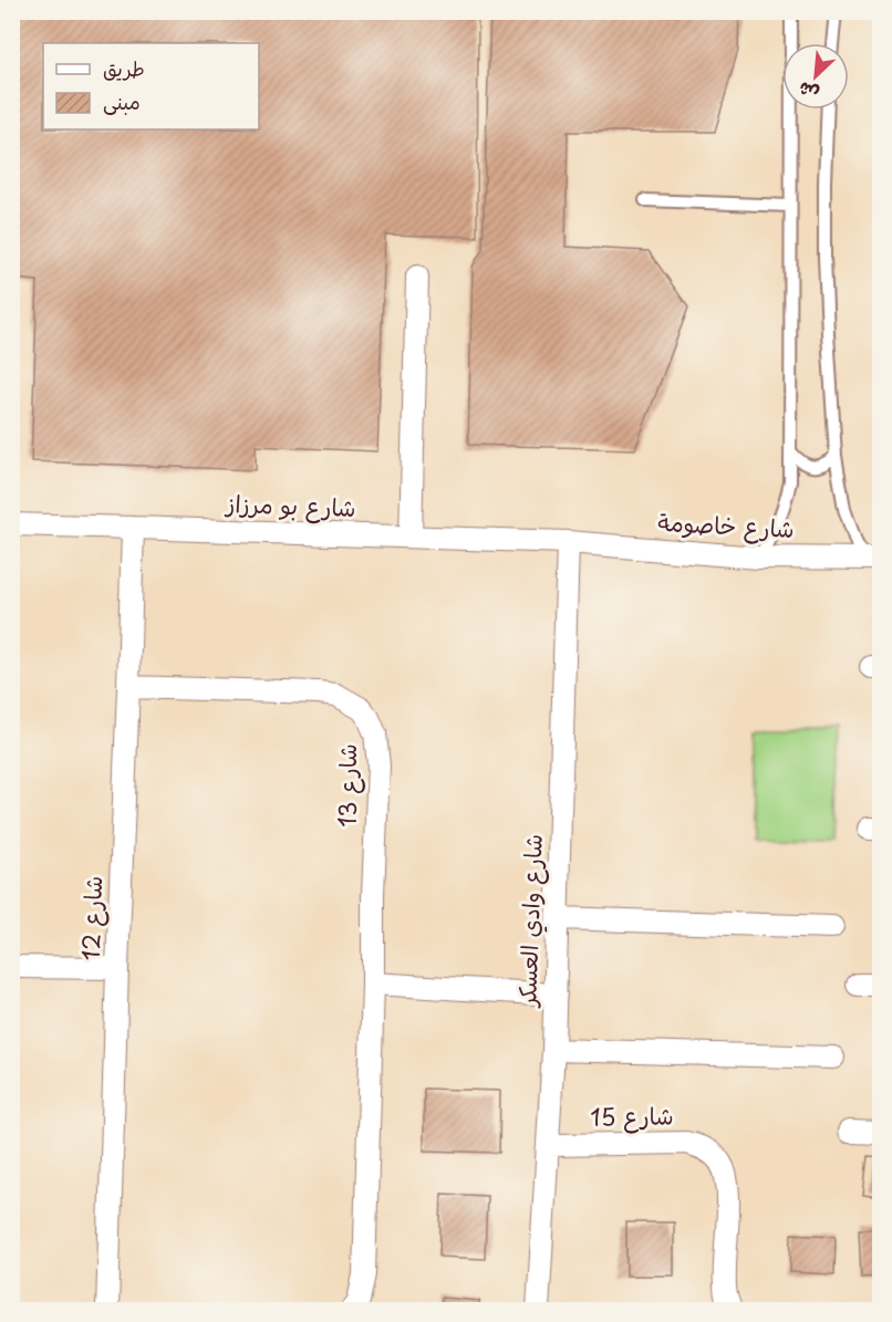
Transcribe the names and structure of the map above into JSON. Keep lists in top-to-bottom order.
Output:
{
  "streets": {
    "street": [
      "شارع بو مرزاز",
      "شارع خاصومة",
      "شارع 13",
      "شارع 12",
      "شارع وادي العسكر",
      "شارع 15"
    ]
  },
  "crossings": [
    ["شارع بو مرزاز", "شارع خاصومة"],
    ["شارع بو مرزاز", "شارع 12"],
    ["شارع بو مرزاز", "شارع وادي العسكر"],
    ["شارع خاصومة", "شارع وادي العسكر"],
    ["شارع 13", "شارع 12"],
    ["شارع وادي العسكر", "شارع 15"]
  ],
  "legend": ["طريق", "مبنى"],
  "north": "bottom left"
}
